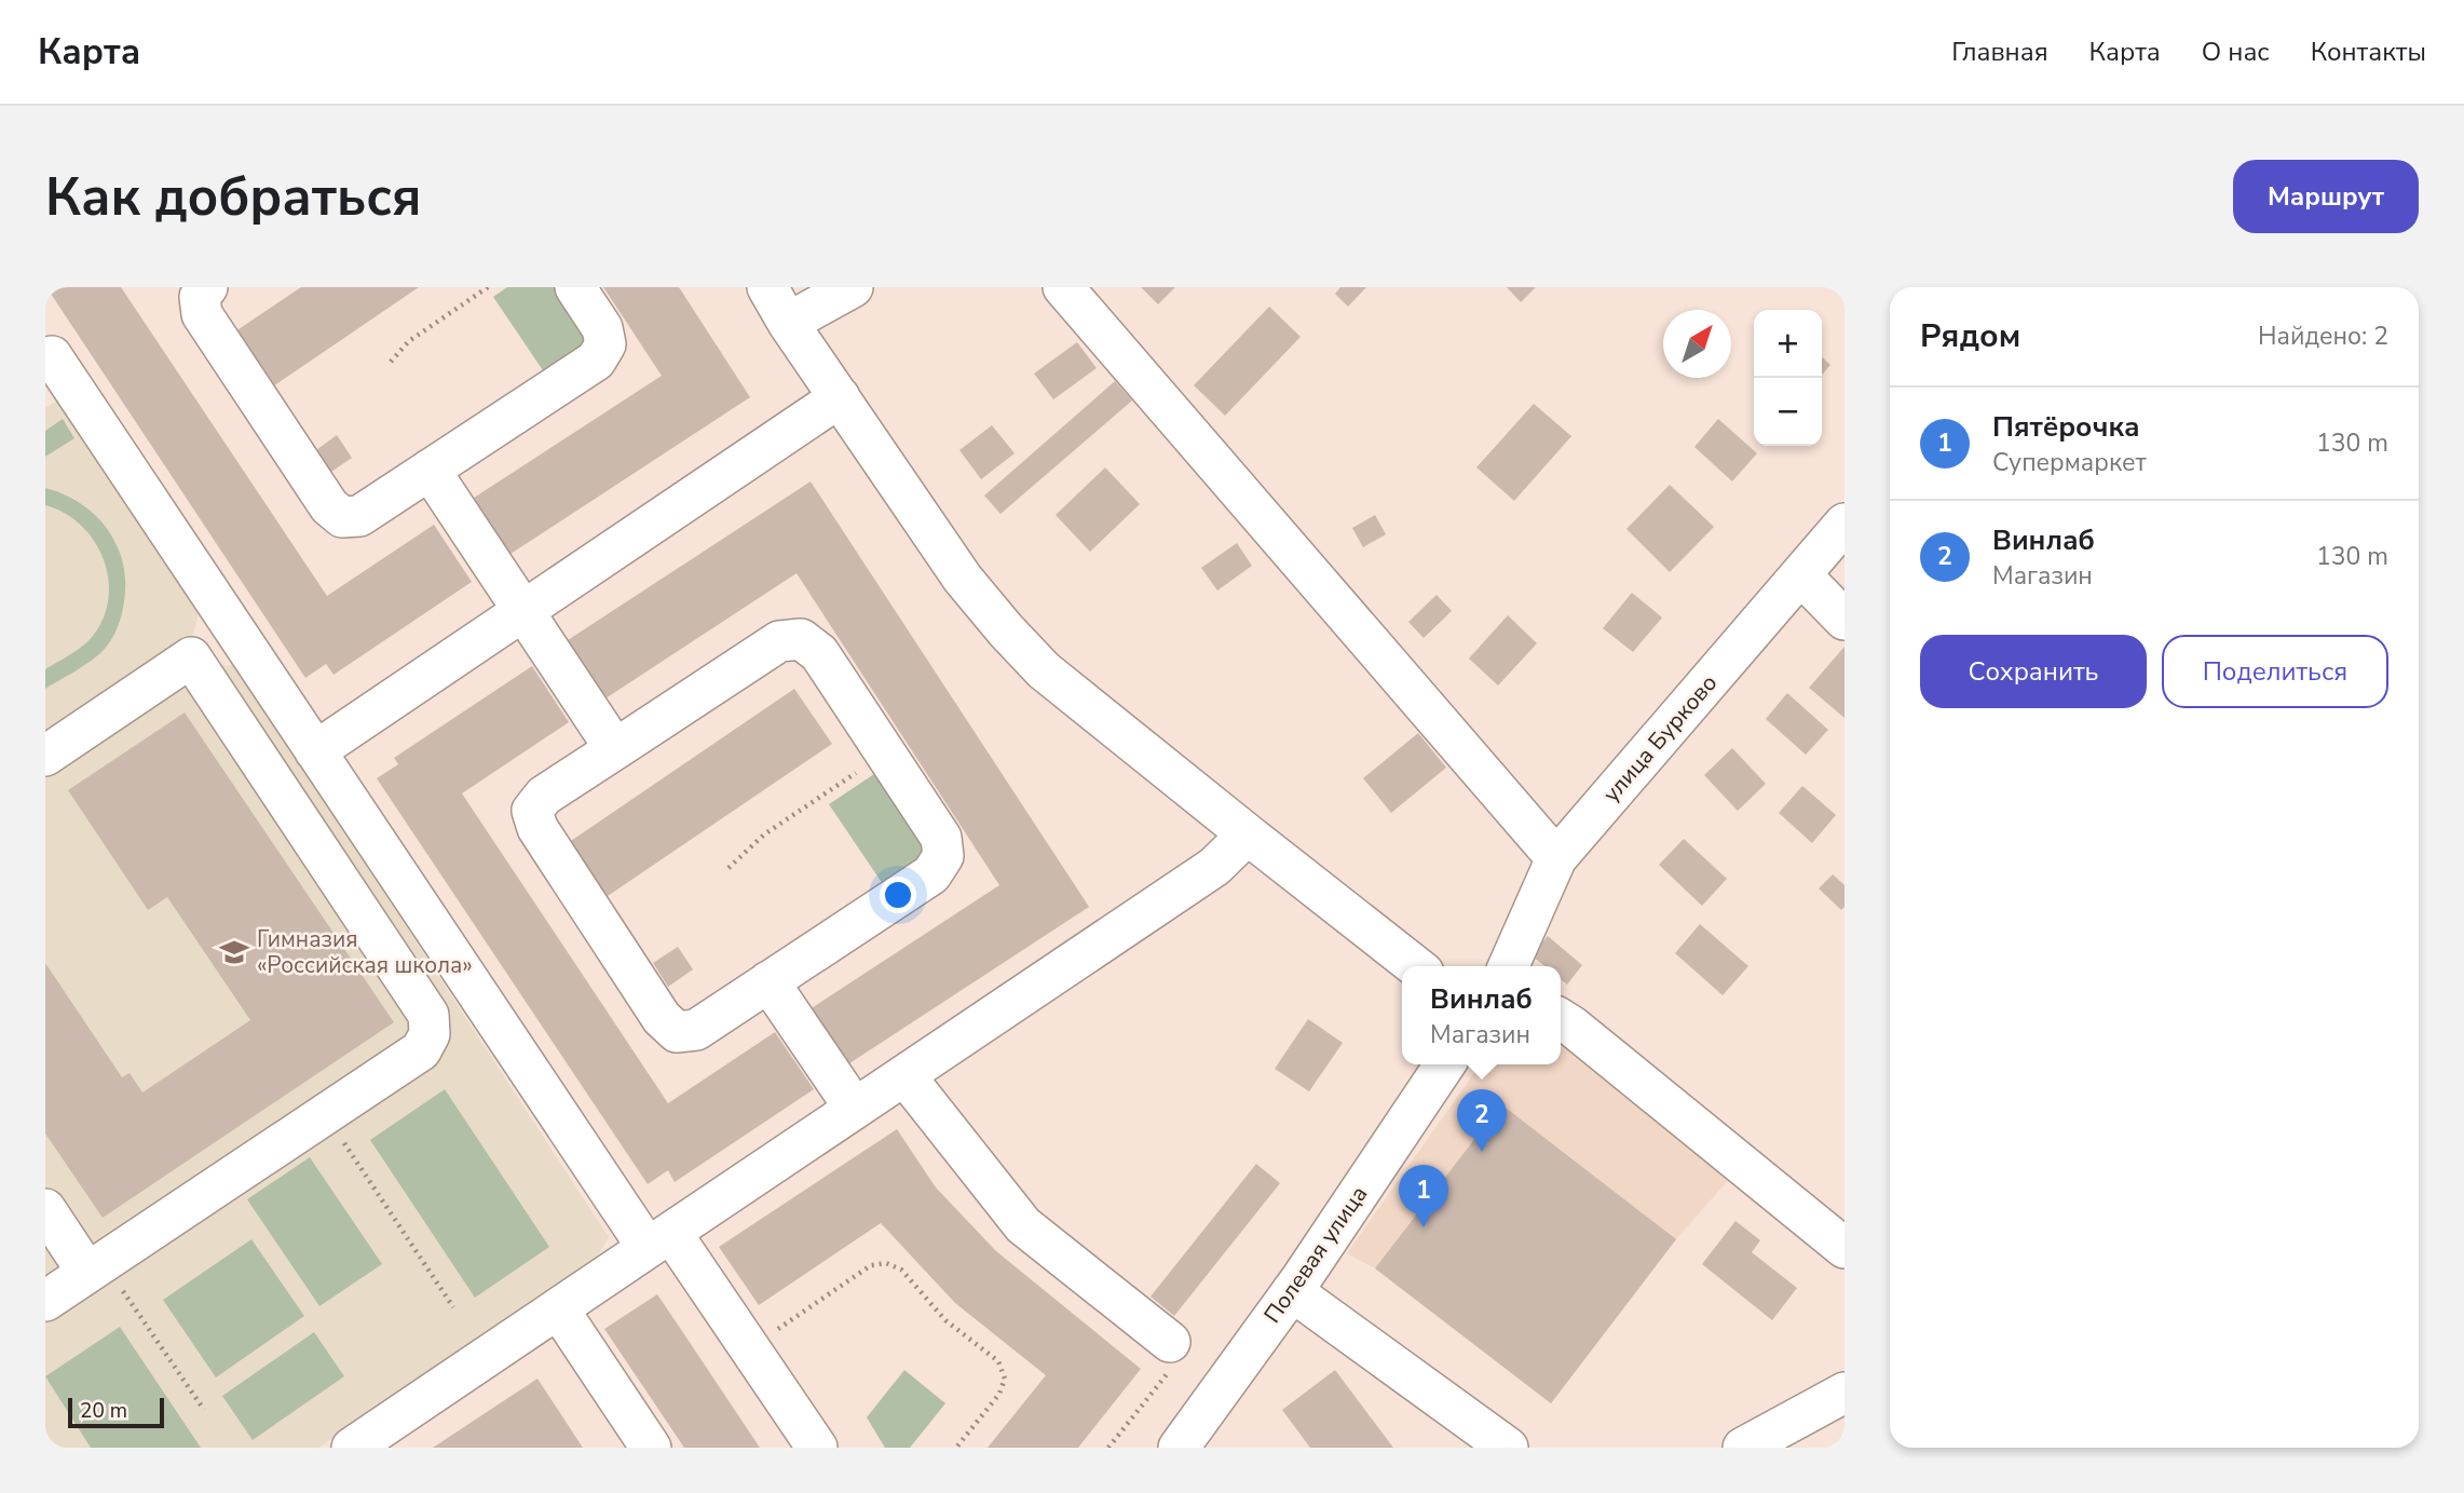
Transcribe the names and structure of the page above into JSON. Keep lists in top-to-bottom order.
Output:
{
  "streets": {
    "street": ["улица Бурково", "Полевая улица"]
  },
  "places": {
    "school or university": ["Гимназия «Российская школа»"]
  },
  "scale_bar": "20 m",
  "north": "top right",
  "page": {
    "header": "Карта",
    "nav": [
      "Главная",
      "Карта",
      "О нас",
      "Контакты"
    ],
    "buttons": [
      "Маршрут",
      ["Сохранить", "Поделиться"]
    ],
    "title": "Как добраться",
    "heading": ["Рядом", "Найдено: 2"],
    "map_buttons": ["+", "−"],
    "list": [
      {
        "mark": "1",
        "name": "Пятёрочка",
        "note": "Супермаркет",
        "value": "130 m"
      },
      {
        "mark": "2",
        "name": "Винлаб",
        "note": "Магазин",
        "value": "130 m"
      }
    ],
    "popup": ["Винлаб", "Магазин"],
    "pins": ["2", "1"],
    "scale": "20 m"
  }
}
